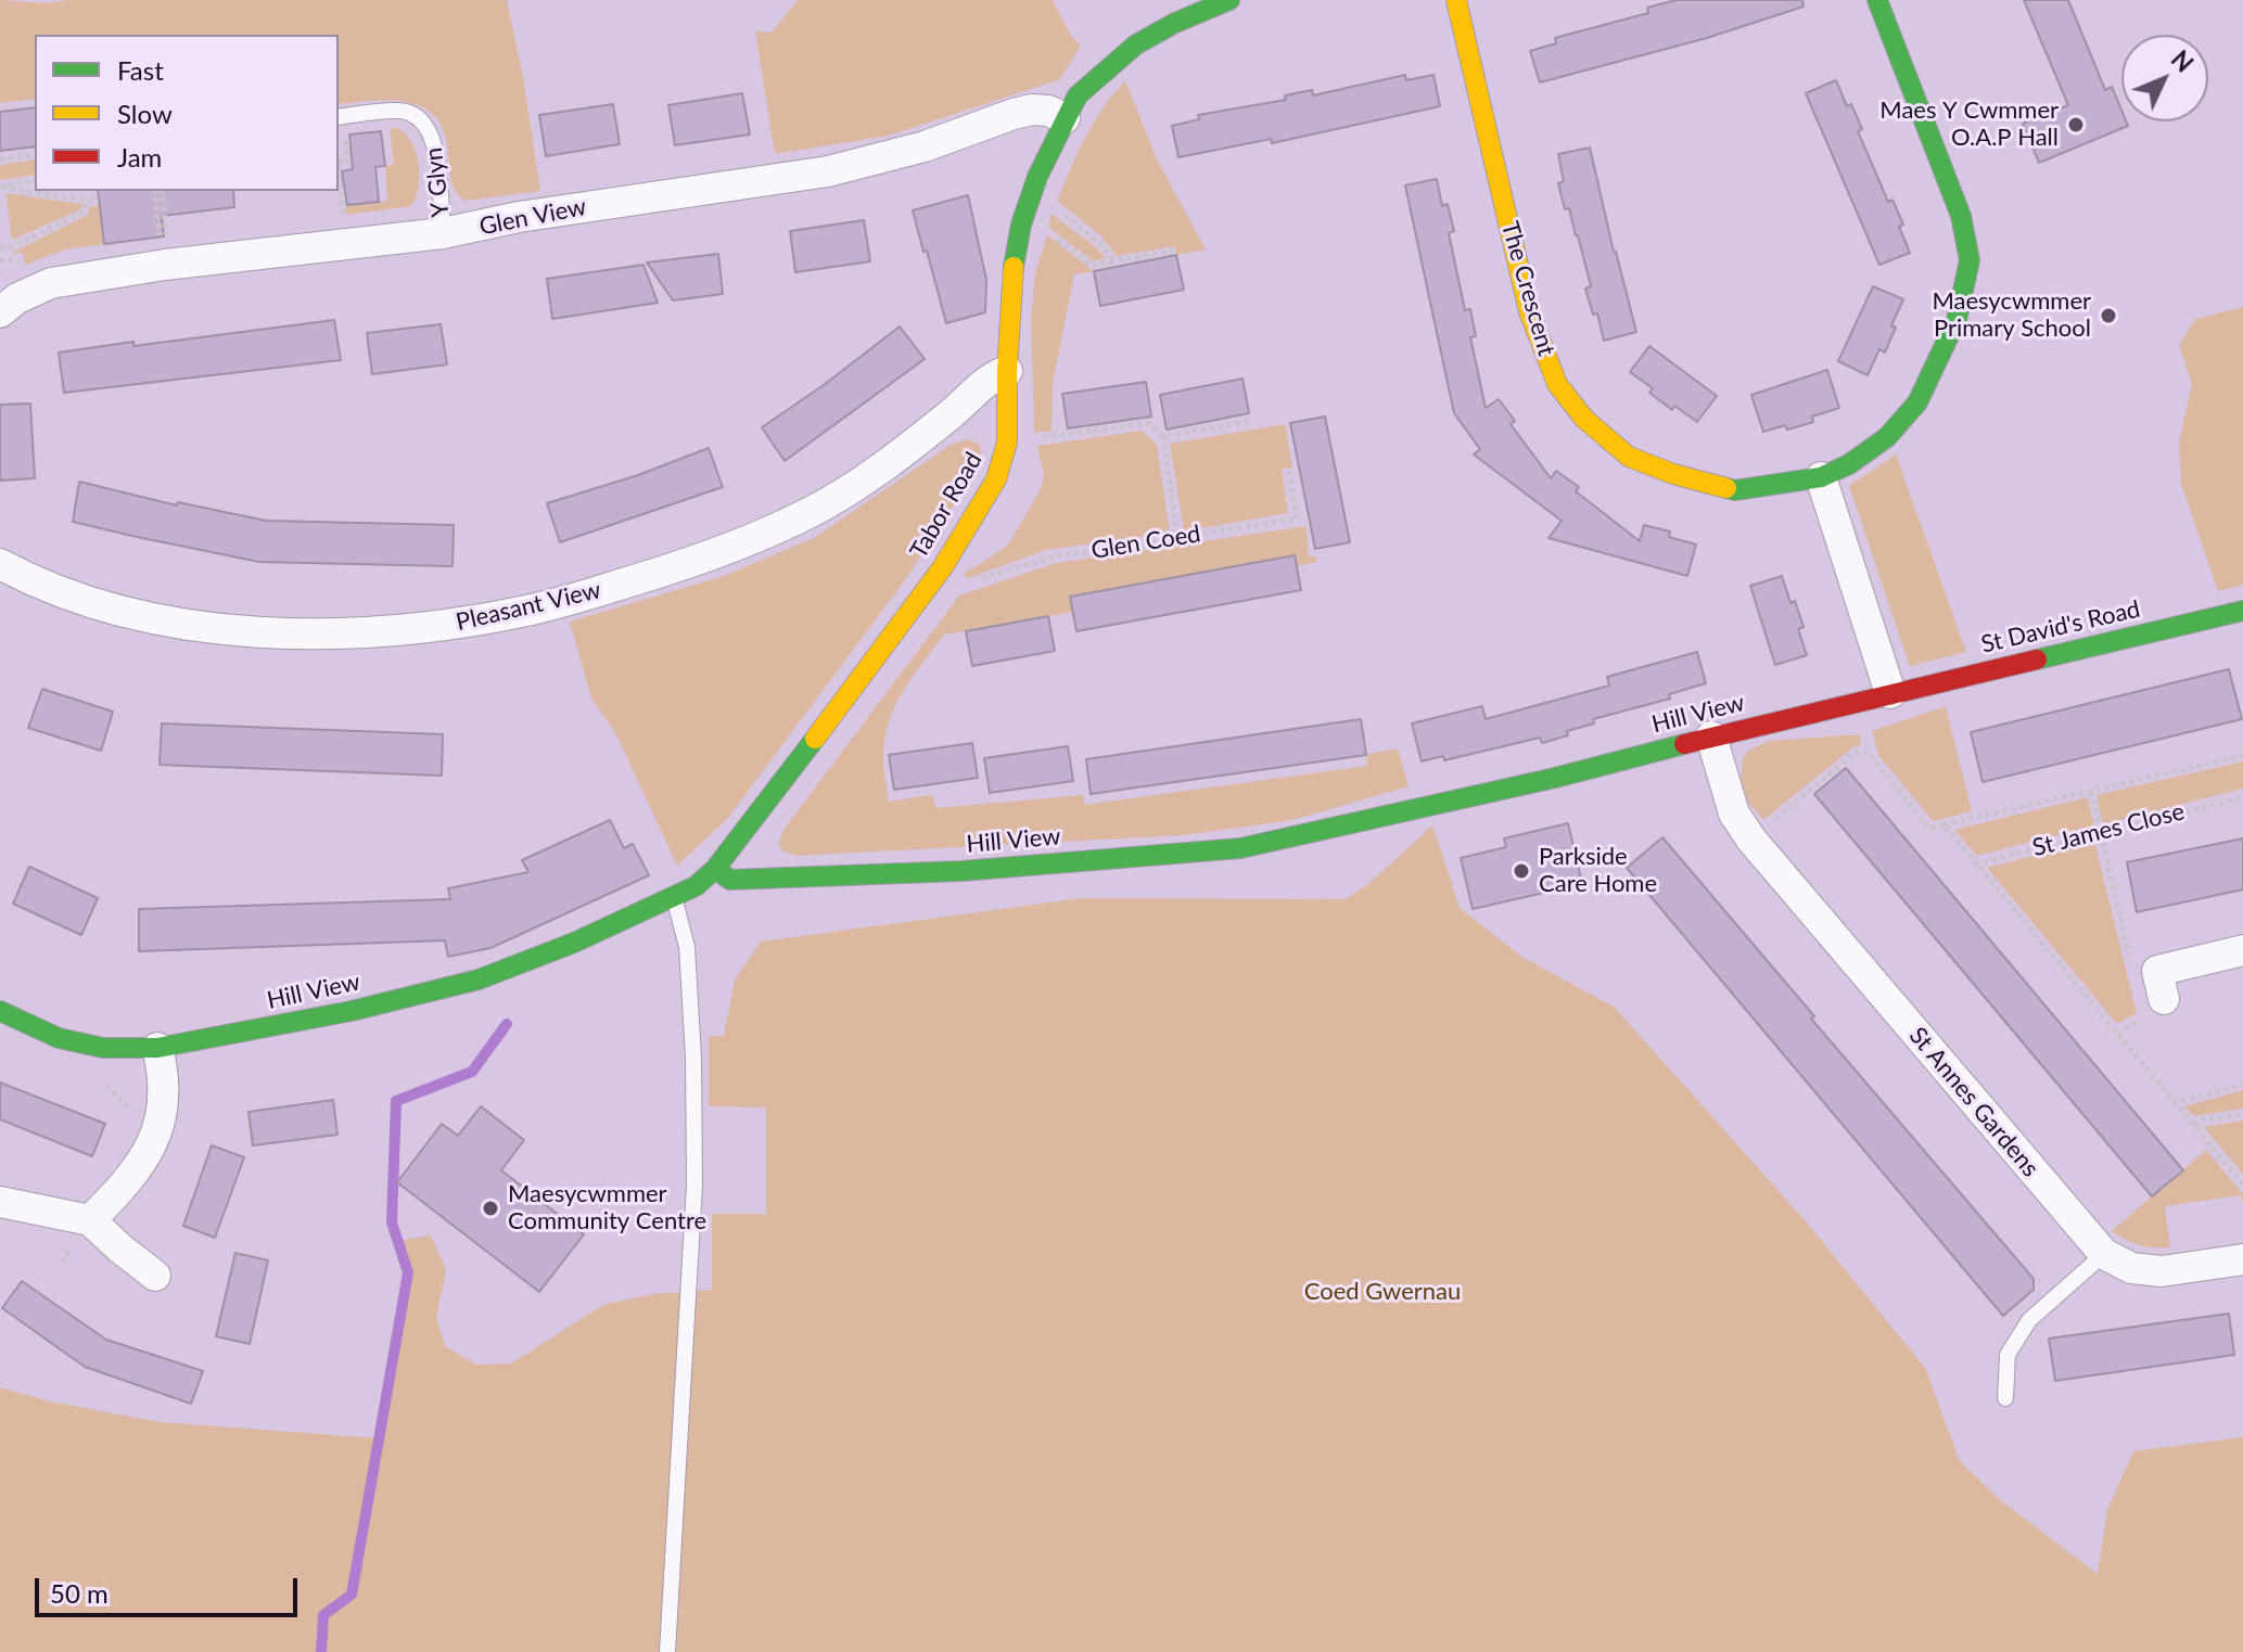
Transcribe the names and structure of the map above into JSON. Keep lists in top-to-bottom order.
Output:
{
  "streets": {
    "street": [
      "Glen View",
      "The Crescent",
      "Tabor Road",
      "Pleasant View",
      "St David's Road",
      "Hill View",
      "St Annes Gardens"
    ],
    "lane": ["Y Glyn"],
    "path": ["Glen Coed", "St James Close"]
  },
  "crossings": [
    ["Y Glyn", "Glen View"],
    ["Glen View", "Tabor Road"],
    ["Tabor Road", "Pleasant View"],
    ["Tabor Road", "Hill View"],
    ["St David's Road", "Hill View"],
    ["Hill View", "St Annes Gardens"]
  ],
  "parks": ["Coed Gwernau"],
  "places": [
    "Maes Y Cwmmer O.A.P Hall",
    "Maesycwmmer Primary School",
    "Parkside Care Home",
    "Maesycwmmer Community Centre"
  ],
  "legend": ["Fast", "Slow", "Jam"],
  "scale_bar": "50 m",
  "north": "top right"
}
